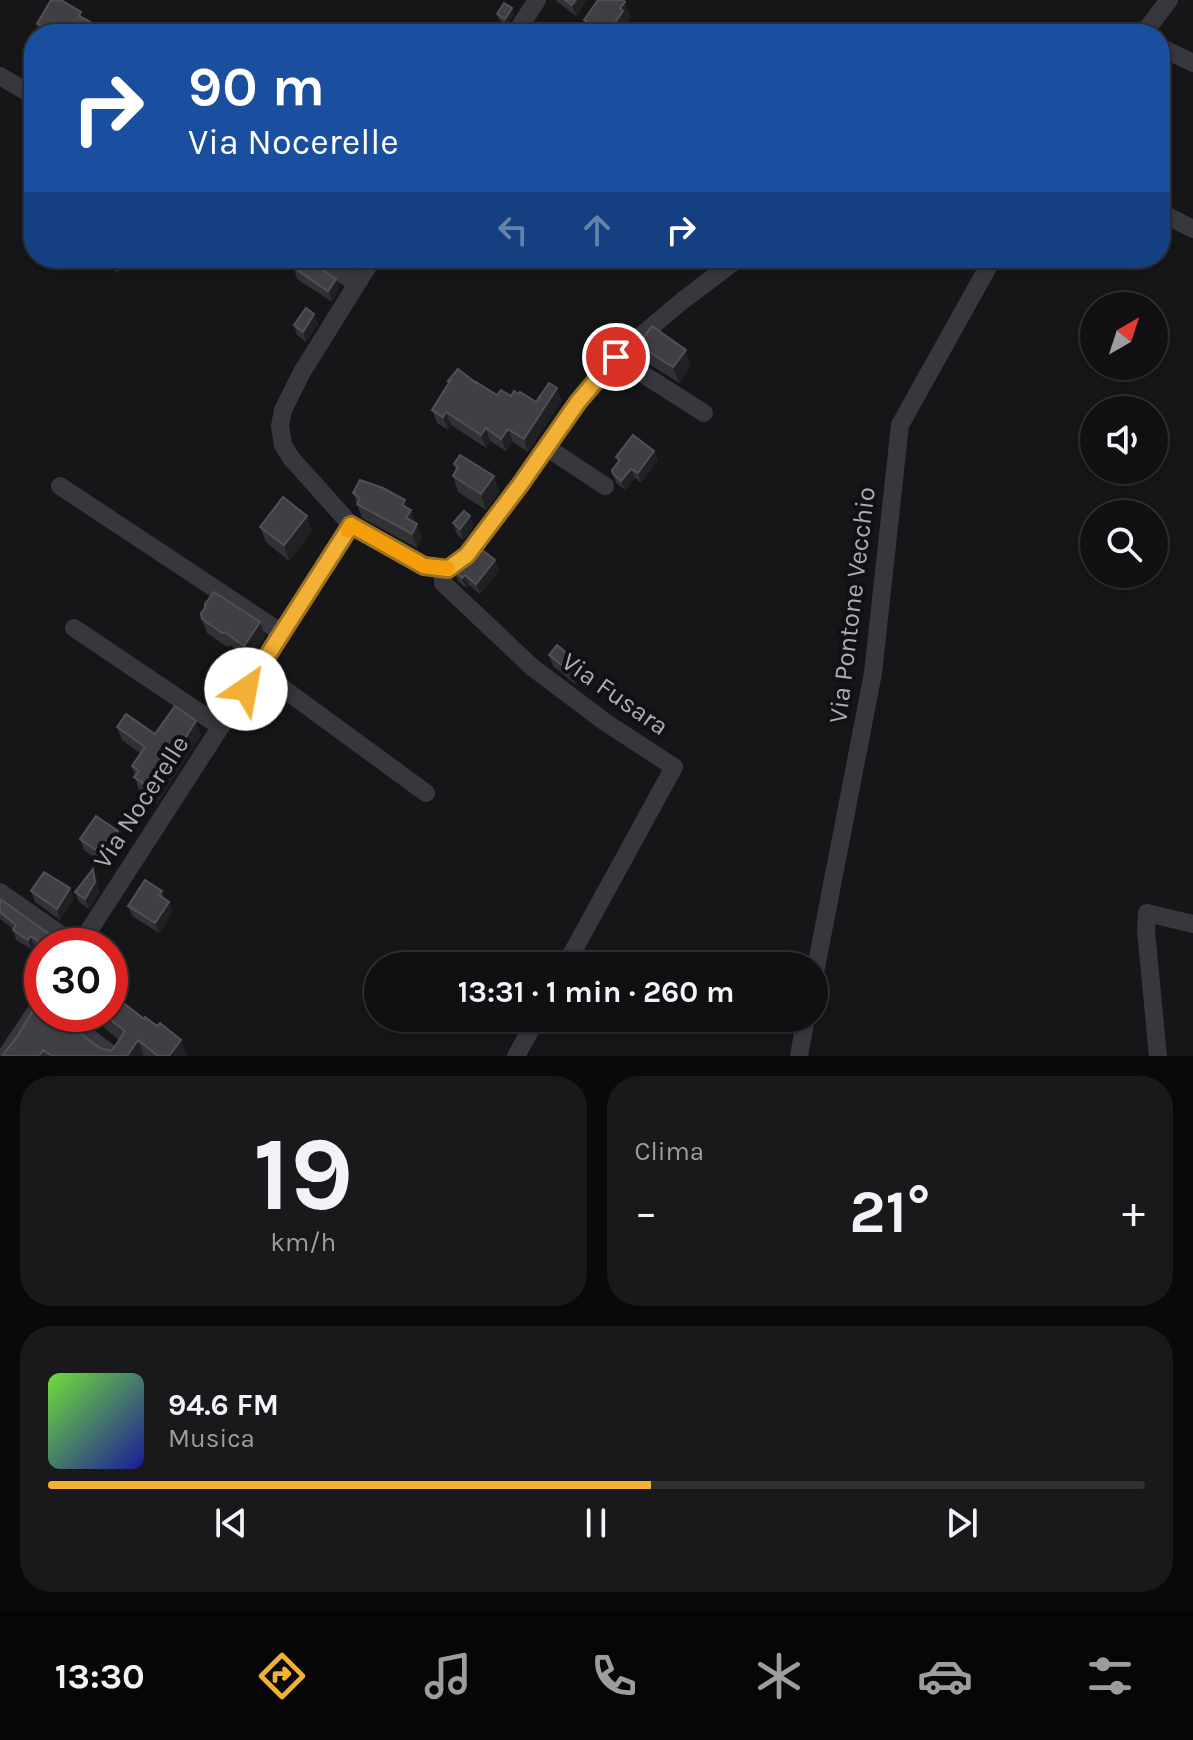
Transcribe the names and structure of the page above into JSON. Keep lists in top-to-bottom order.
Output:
{
  "streets": {
    "street": ["Via Pontone Vecchio", "Via Fusara", "Via Nocerelle"]
  },
  "north": "top right",
  "page": {
    "turn": ["90 m", "Via Nocerelle"],
    "limit": "30",
    "trip": "13:31 · 1 min · 260 m",
    "tile": [
      ["19", "km/h"],
      "Clima"
    ],
    "heat": ["−", "21°", "+"],
    "song": ["94.6 FM", "Musica"],
    "tabs": "13:30"
  }
}
